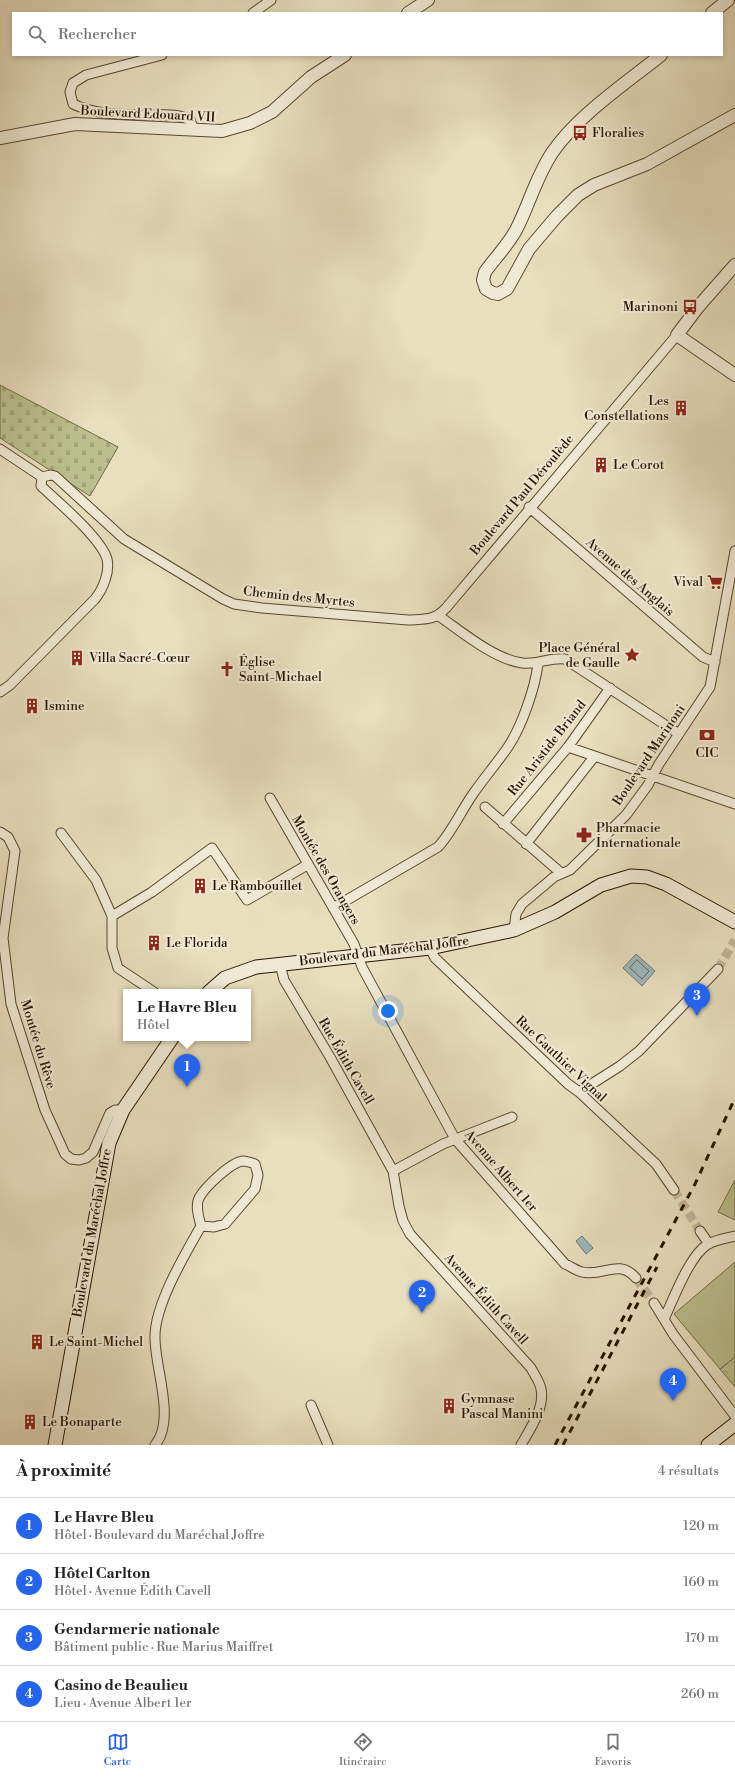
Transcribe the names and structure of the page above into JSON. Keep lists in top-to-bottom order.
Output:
{
  "streets": {
    "main road": ["Boulevard du Maréchal Joffre"],
    "street": [
      "Boulevard Edouard VII",
      "Boulevard Paul Déroulède",
      "Avenue des Anglais",
      "Chemin des Myrtes",
      "Rue Aristide Briand",
      "Boulevard Marinoni",
      "Montée des Orangers",
      "Montée du Rêve",
      "Rue Gauthier Vignal",
      "Rue Édith Cavell",
      "Avenue Albert 1er",
      "Avenue Édith Cavell"
    ]
  },
  "crossings": [
    ["Boulevard Paul Déroulède", "Avenue des Anglais"],
    ["Boulevard Paul Déroulède", "Chemin des Myrtes"],
    ["Avenue des Anglais", "Boulevard Marinoni"],
    ["Boulevard Marinoni", "Boulevard du Maréchal Joffre"],
    ["Montée des Orangers", "Boulevard du Maréchal Joffre"],
    ["Montée des Orangers", "Avenue Albert 1er"],
    ["Boulevard du Maréchal Joffre", "Montée du Rêve"],
    ["Boulevard du Maréchal Joffre", "Rue Gauthier Vignal"],
    ["Boulevard du Maréchal Joffre", "Rue Édith Cavell"],
    ["Boulevard du Maréchal Joffre", "Avenue Albert 1er"],
    ["Rue Édith Cavell", "Avenue Édith Cavell"]
  ],
  "places": {
    "bus stop": ["Floralies", "Marinoni"],
    "building": [
      "Les Constellations",
      "Le Corot",
      "Villa Sacré-Cœur",
      "Ismine",
      "Le Rambouillet",
      "Le Florida",
      "Le Saint-Michel",
      "Gymnase Pascal Manini",
      "Le Bonaparte"
    ],
    "supermarket": ["Vival"],
    "place": ["Place Général de Gaulle"],
    "church": ["Église Saint-Michael"],
    "bank": ["CIC"],
    "pharmacy": ["Pharmacie Internationale"]
  },
  "page": {
    "search": "Rechercher",
    "pins": [
      "3",
      "1",
      "2",
      "4"
    ],
    "popup": ["Le Havre Bleu", "Hôtel"],
    "heading": ["À proximité", "4 résultats"],
    "list": [
      {
        "mark": "1",
        "name": "Le Havre Bleu",
        "note": "Hôtel · Boulevard du Maréchal Joffre",
        "value": "120 m"
      },
      {
        "mark": "2",
        "name": "Hôtel Carlton",
        "note": "Hôtel · Avenue Édith Cavell",
        "value": "160 m"
      },
      {
        "mark": "3",
        "name": "Gendarmerie nationale",
        "note": "Bâtiment public · Rue Marius Maiffret",
        "value": "170 m"
      },
      {
        "mark": "4",
        "name": "Casino de Beaulieu",
        "note": "Lieu · Avenue Albert 1er",
        "value": "260 m"
      }
    ],
    "nav": ["Carte", "Itinéraire", "Favoris"]
  }
}
